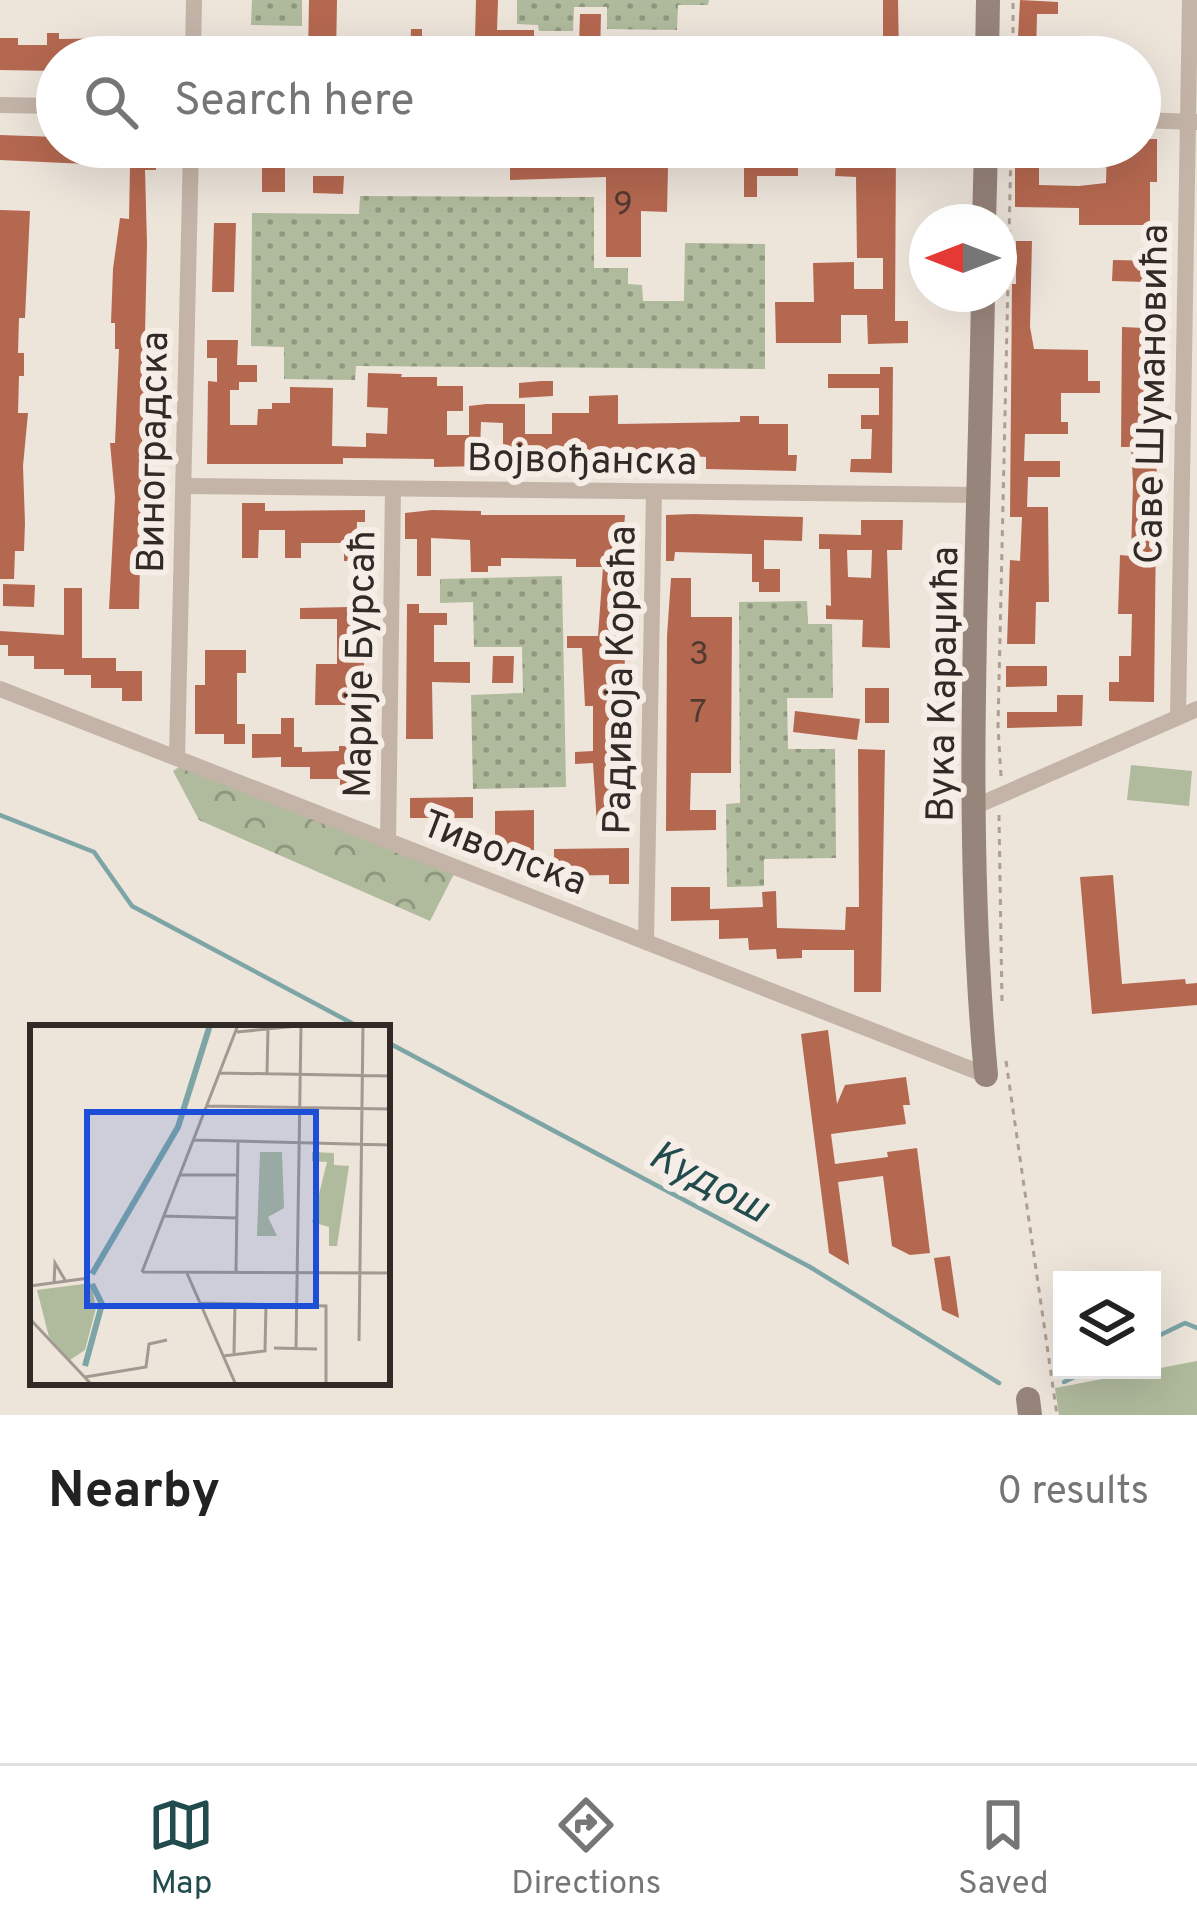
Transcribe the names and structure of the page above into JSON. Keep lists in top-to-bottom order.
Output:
{
  "streets": {
    "main road": ["Вука Караџића"],
    "street": [
      "Саве Шумановића",
      "Виноградска",
      "Војвођанска",
      "Марије Бурсаћ",
      "Радивоја Кораћа",
      "Тиволска"
    ]
  },
  "crossings": [
    ["Виноградска", "Војвођанска"],
    ["Виноградска", "Тиволска"],
    ["Војвођанска", "Марије Бурсаћ"],
    ["Војвођанска", "Радивоја Кораћа"],
    ["Војвођанска", "Вука Караџића"],
    ["Марије Бурсаћ", "Тиволска"],
    ["Радивоја Кораћа", "Тиволска"],
    ["Вука Караџића", "Тиволска"]
  ],
  "water": ["Кудош"],
  "house_numbers": ["9", "3", "7"],
  "north": "left",
  "page": {
    "search": "Search here",
    "heading": ["Nearby", "0 results"],
    "nav": ["Map", "Directions", "Saved"]
  }
}
